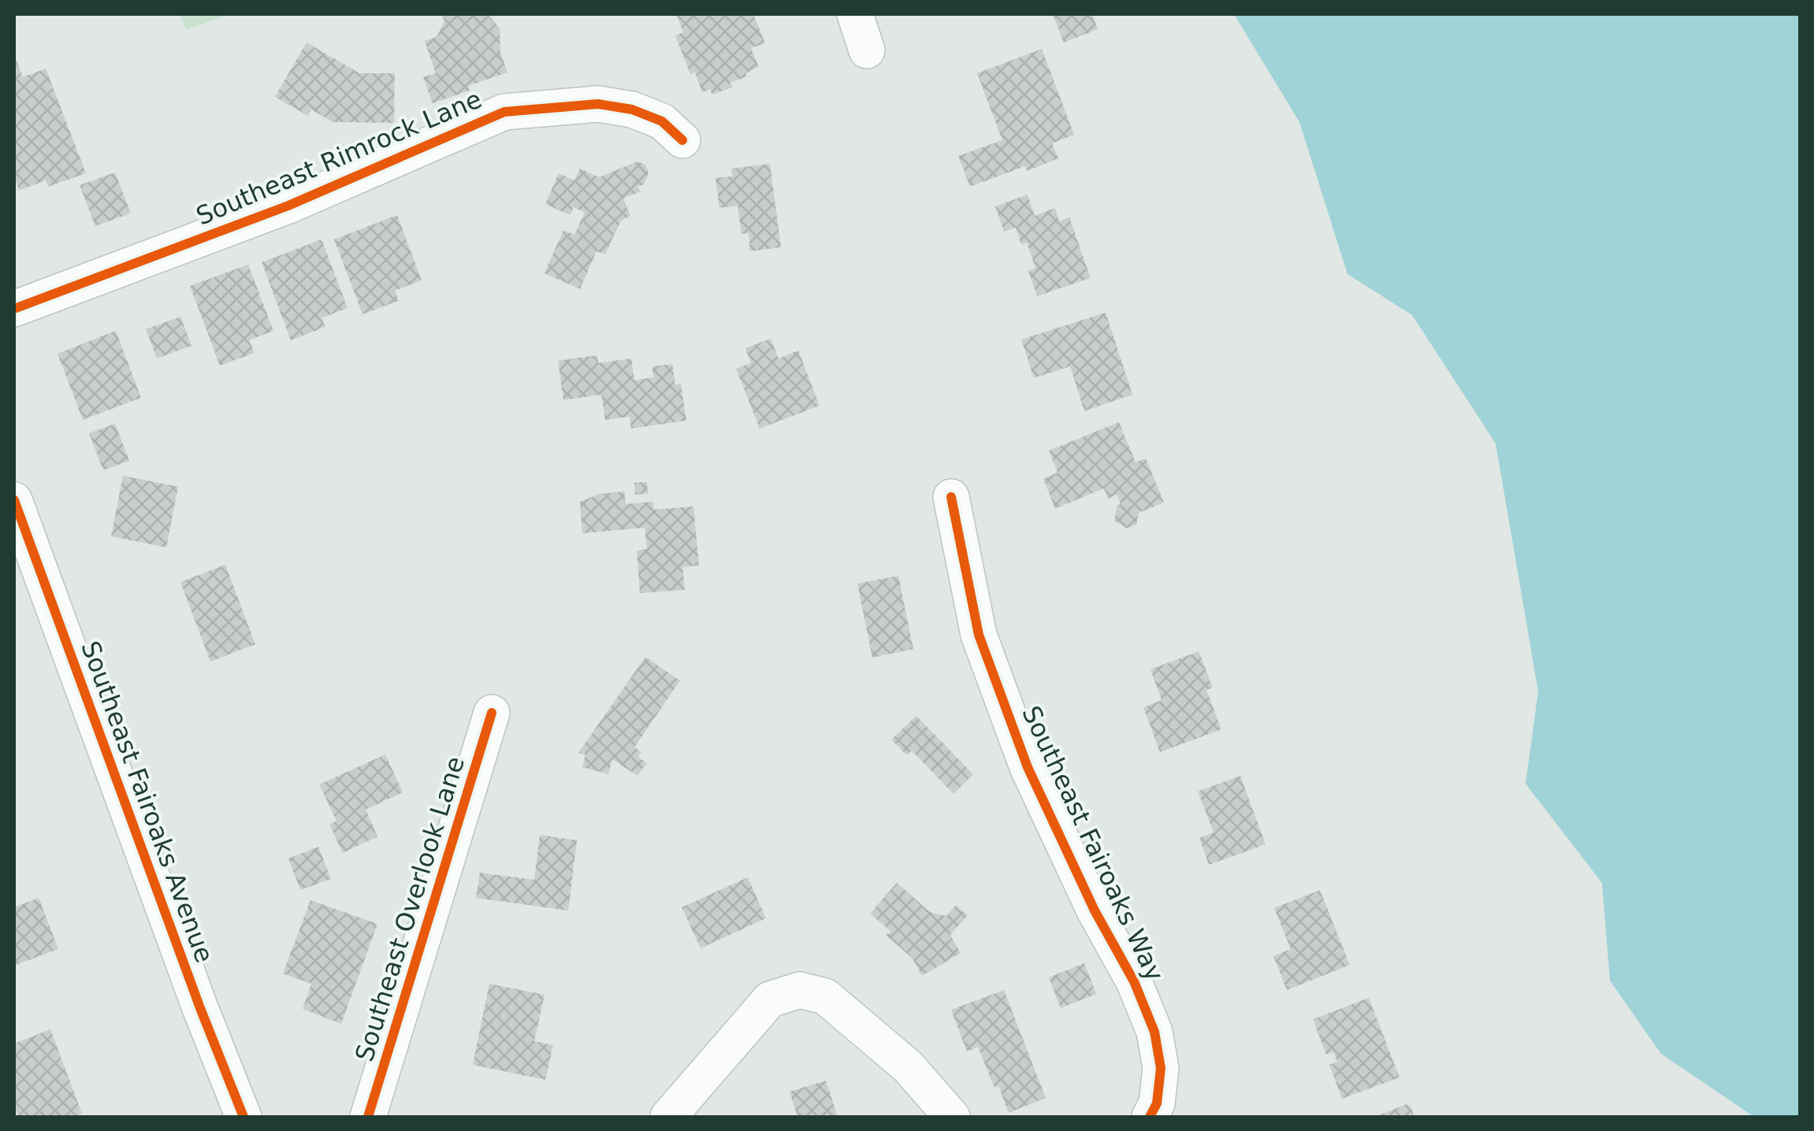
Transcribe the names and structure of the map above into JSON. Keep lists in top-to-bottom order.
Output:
{
  "streets": {
    "street": [
      "Southeast Rimrock Lane",
      "Southeast Fairoaks Avenue",
      "Southeast Fairoaks Way",
      "Southeast Overlook Lane"
    ]
  }
}
